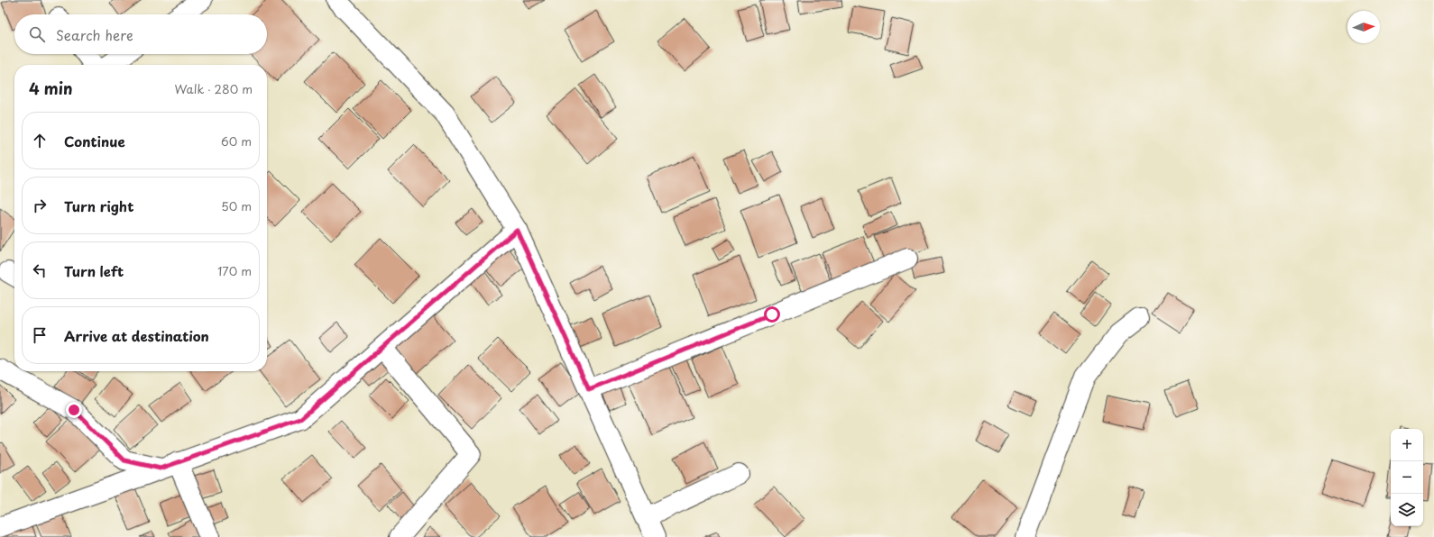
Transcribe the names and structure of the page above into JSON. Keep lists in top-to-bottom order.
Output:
{
  "north": "right",
  "page": {
    "search": "Search here",
    "heading": ["4 min", "Walk · 280 m"],
    "list": [
      ["Continue", "60 m"],
      ["Turn right", "50 m"],
      ["Turn left", "170 m"],
      "Arrive at destination"
    ],
    "map_buttons": ["+", "−"]
  }
}
